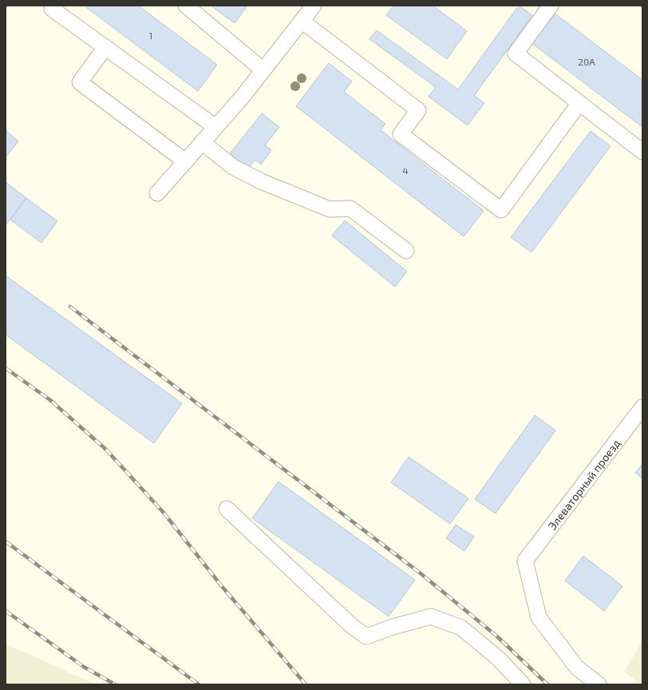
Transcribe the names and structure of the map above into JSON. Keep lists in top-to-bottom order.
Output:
{
  "streets": {
    "street": ["Элеваторный проезд"]
  },
  "house_numbers": ["1", "20А", "4"]
}
